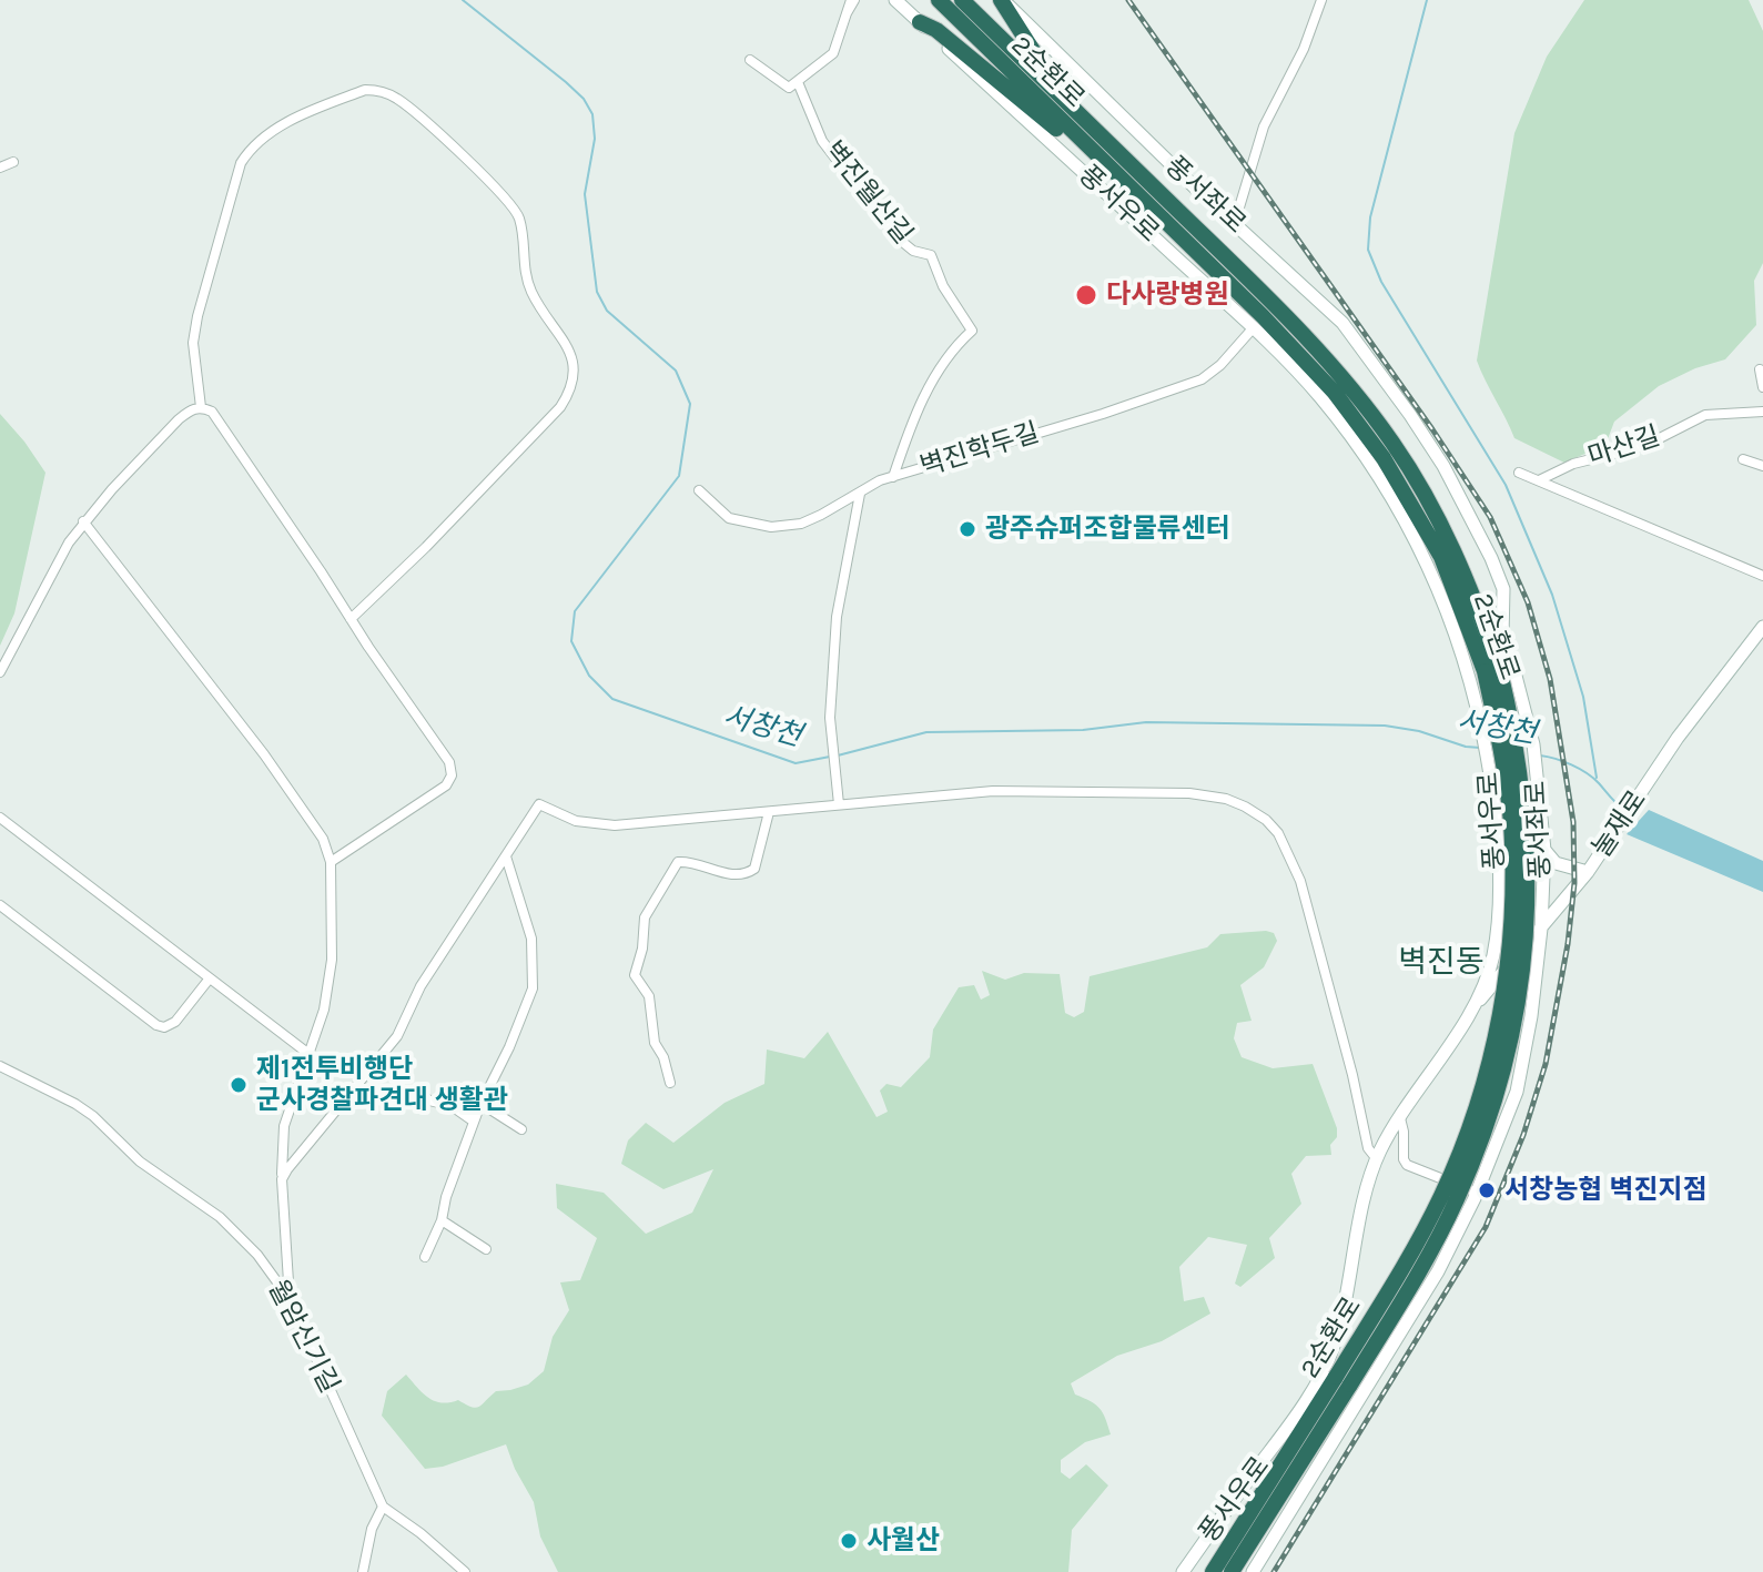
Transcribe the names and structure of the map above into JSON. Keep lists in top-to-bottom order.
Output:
{
  "streets": {
    "highway": ["2순환로"],
    "street": [
      "벽진월산길",
      "풍서좌로",
      "풍서우로",
      "마산길",
      "벽진학두길",
      "눌재로",
      "월암신기길"
    ]
  },
  "crossings": [
    ["벽진월산길", "벽진학두길"],
    ["풍서좌로", "눌재로"],
    ["풍서우로", "벽진학두길"],
    ["풍서우로", "눌재로"]
  ],
  "districts": ["벽진동"],
  "water": ["서창천"],
  "places": [
    "다사랑병원",
    "광주슈퍼조합물류센터",
    "제1전투비행단 군사경찰파견대 생활관",
    "서창농협 벽진지점",
    "사월산"
  ]
}
